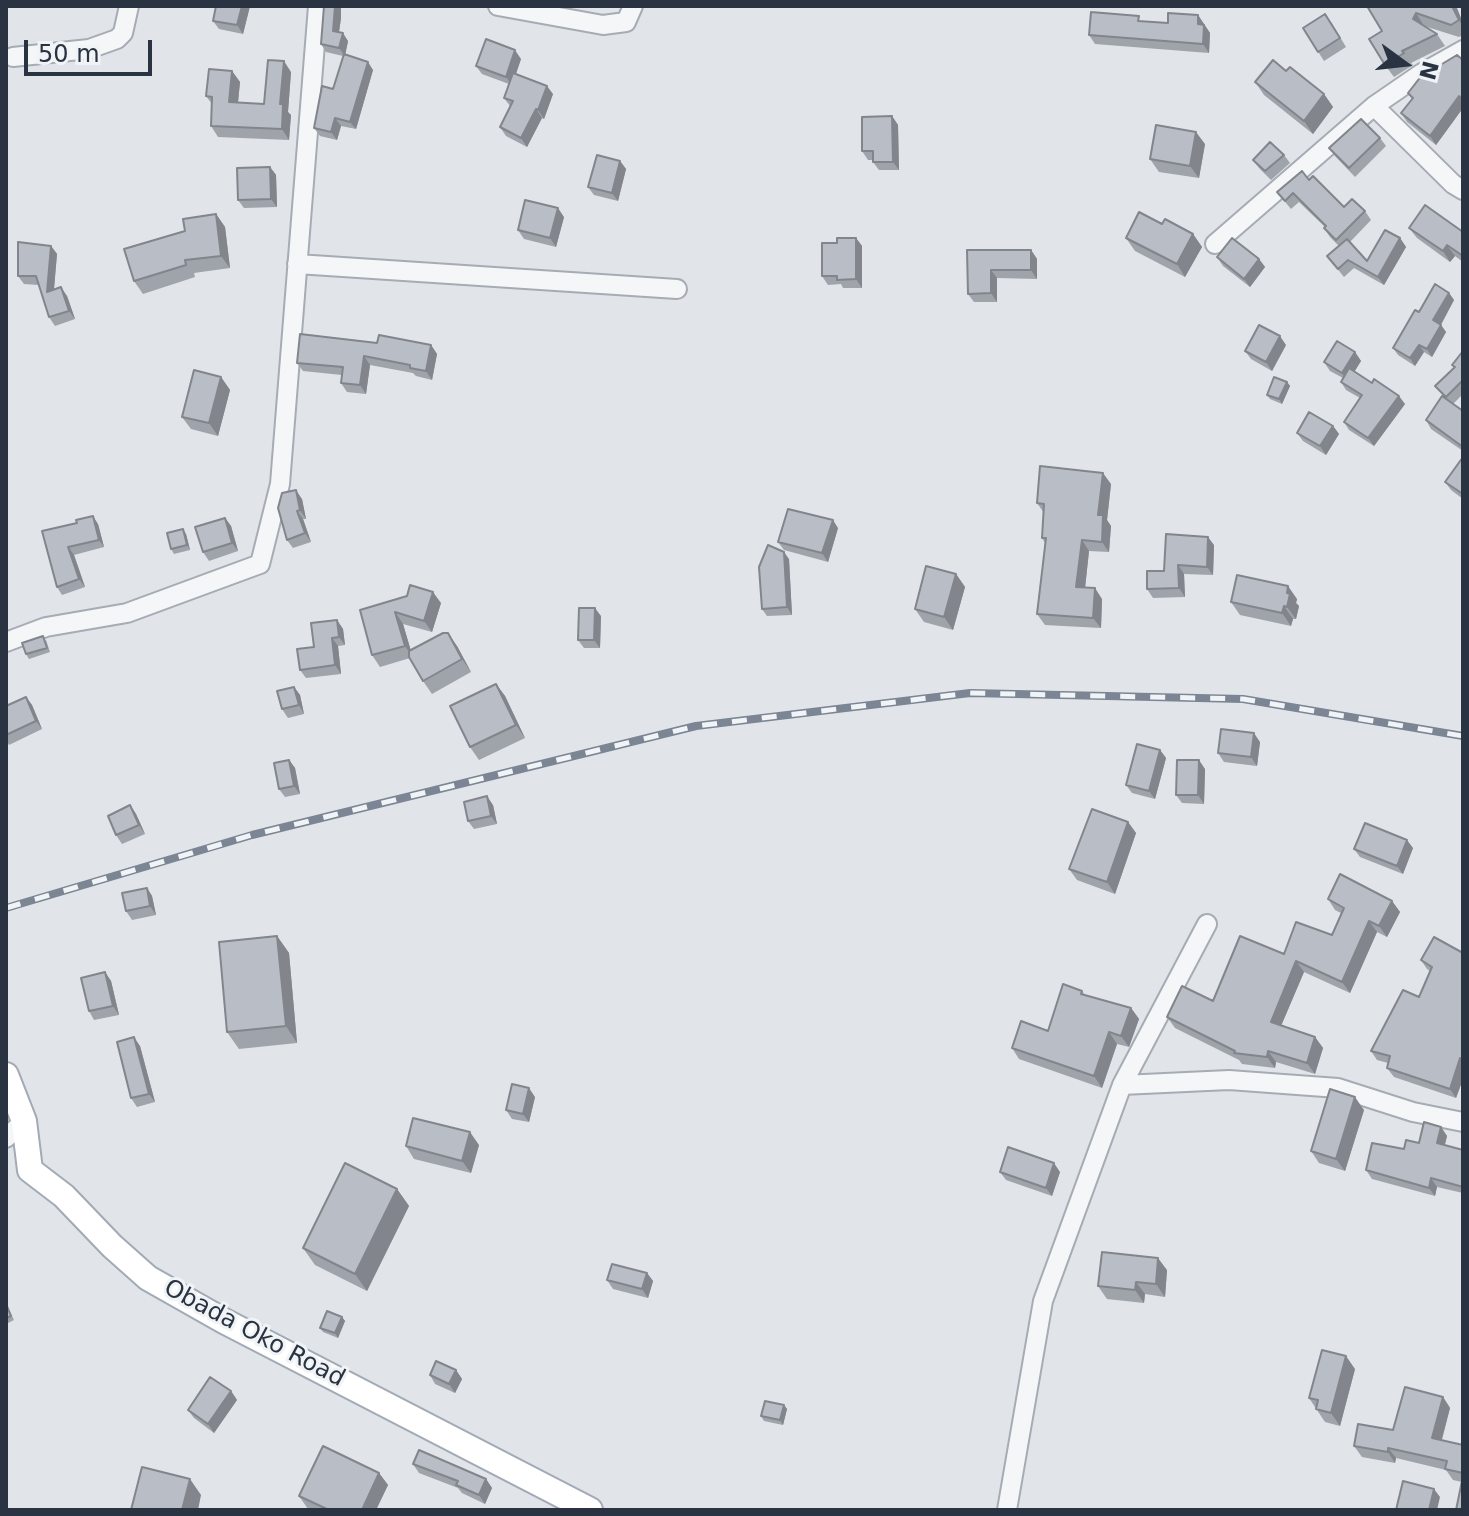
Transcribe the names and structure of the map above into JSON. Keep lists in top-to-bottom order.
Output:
{
  "streets": {
    "main road": ["Obada Oko Road"]
  },
  "scale_bar": "50 m",
  "north": "right"
}
